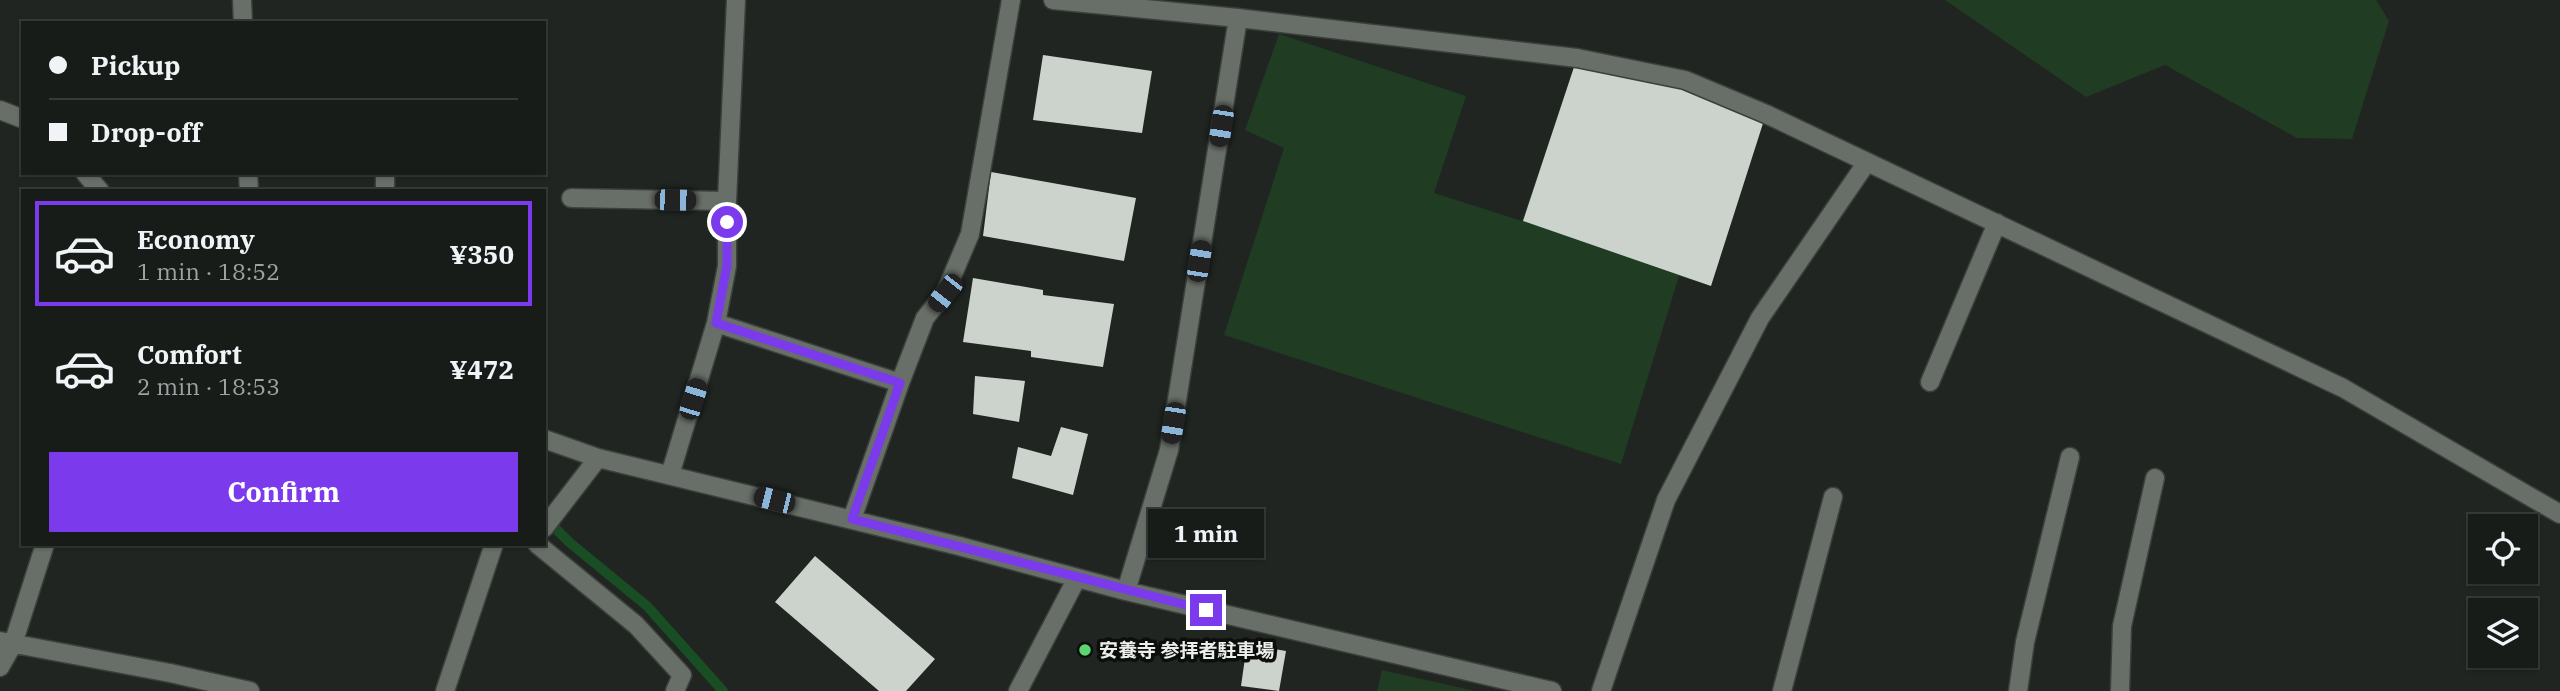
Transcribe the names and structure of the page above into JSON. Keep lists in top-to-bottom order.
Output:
{
  "places": ["安養寺 参拝者駐車場"],
  "page": {
    "banner": ["Pickup", "Drop-off"],
    "list": [
      {
        "name": "Economy",
        "note": "1 min · 18:52",
        "value": "¥350"
      },
      {
        "name": "Comfort",
        "note": "2 min · 18:53",
        "value": "¥472"
      }
    ],
    "buttons": "Confirm",
    "bubble": "1 min"
  }
}
